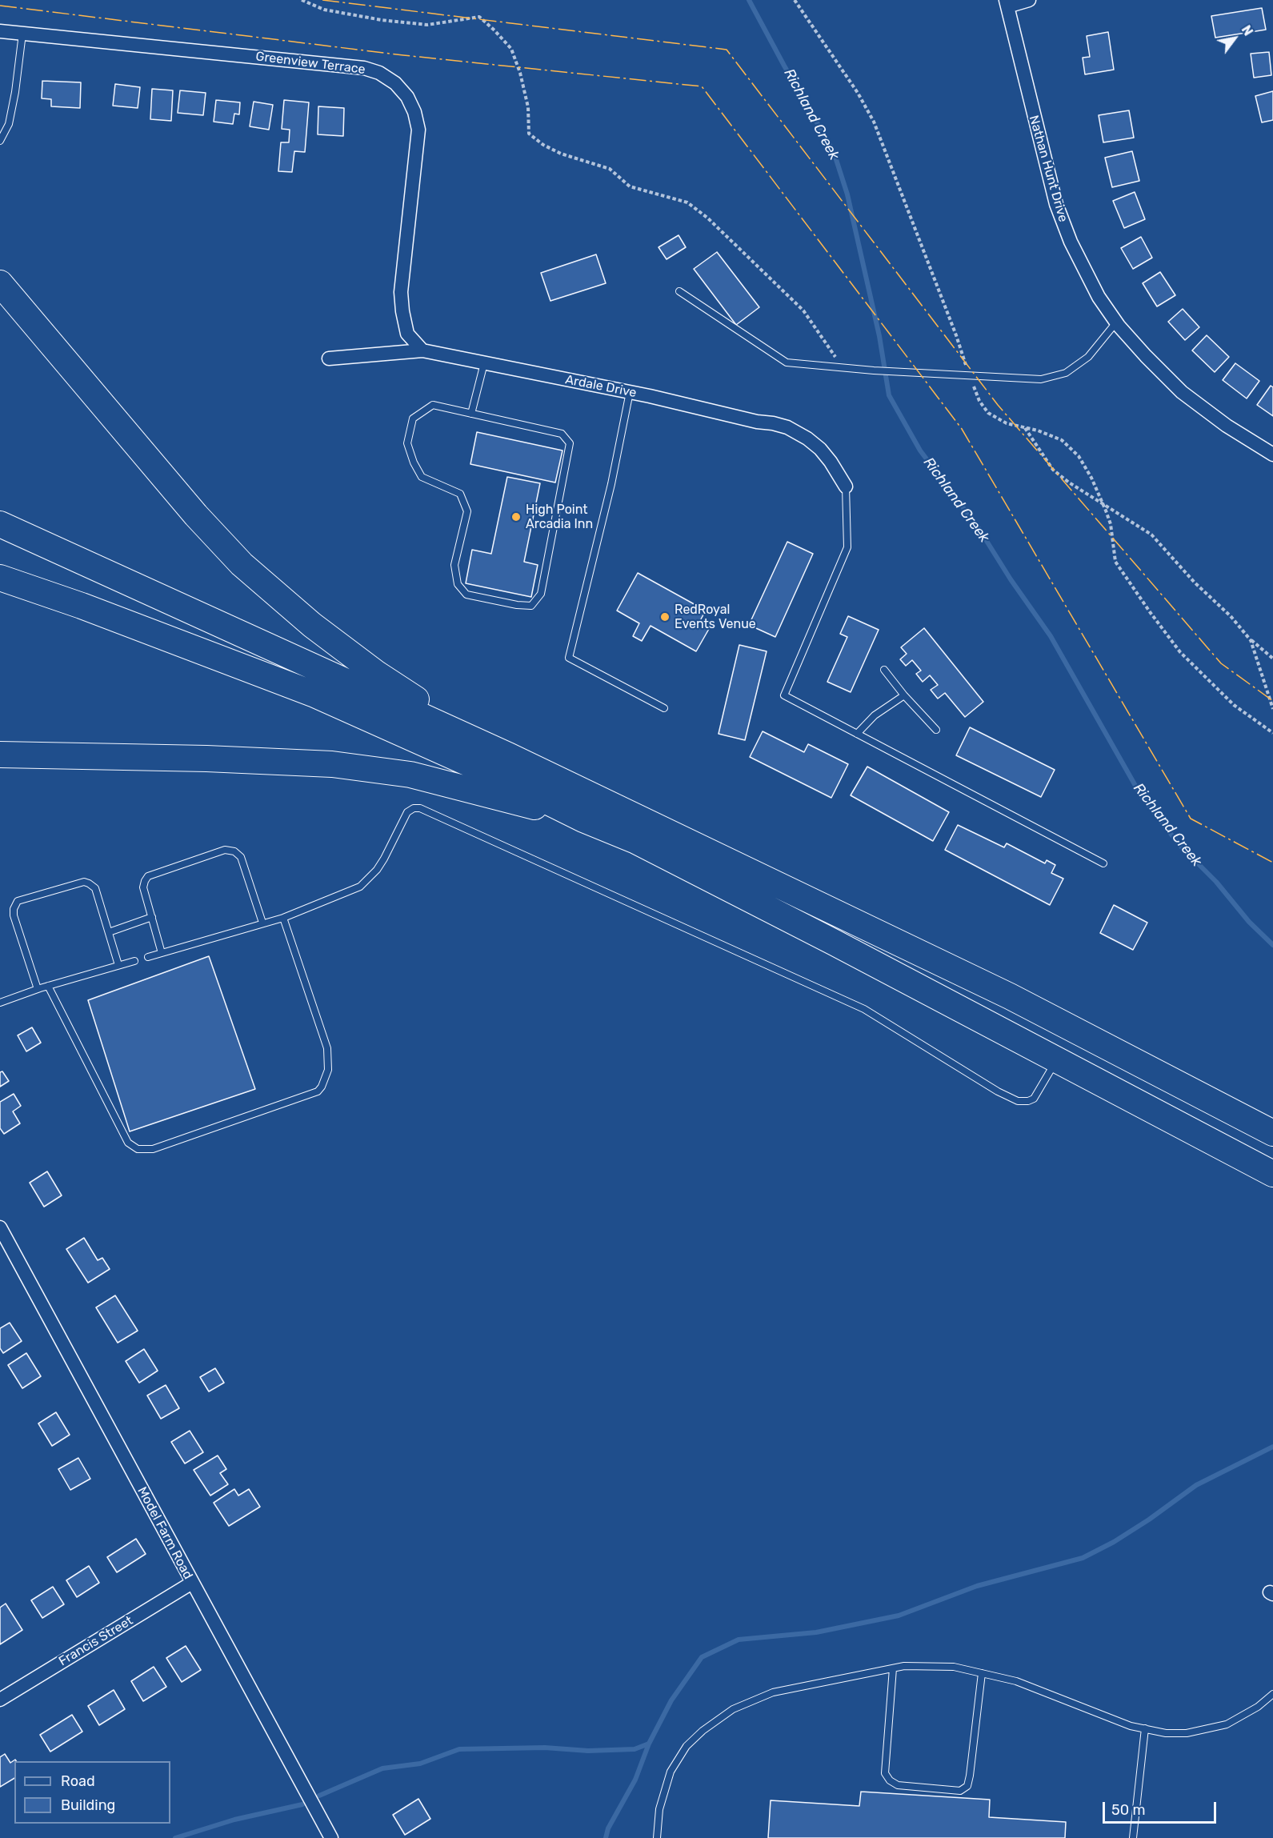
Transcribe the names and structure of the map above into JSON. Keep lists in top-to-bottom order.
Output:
{
  "streets": {
    "street": [
      "Greenview Terrace",
      "Nathan Hunt Drive",
      "Ardale Drive",
      "Model Farm Road",
      "Francis Street"
    ]
  },
  "crossings": [
    ["Greenview Terrace", "Ardale Drive"],
    ["Model Farm Road", "Francis Street"]
  ],
  "water": ["Richland Creek"],
  "places": ["High Point Arcadia Inn", "RedRoyal Events Venue"],
  "legend": ["Road", "Building"],
  "scale_bar": "50 m",
  "north": "top right"
}
